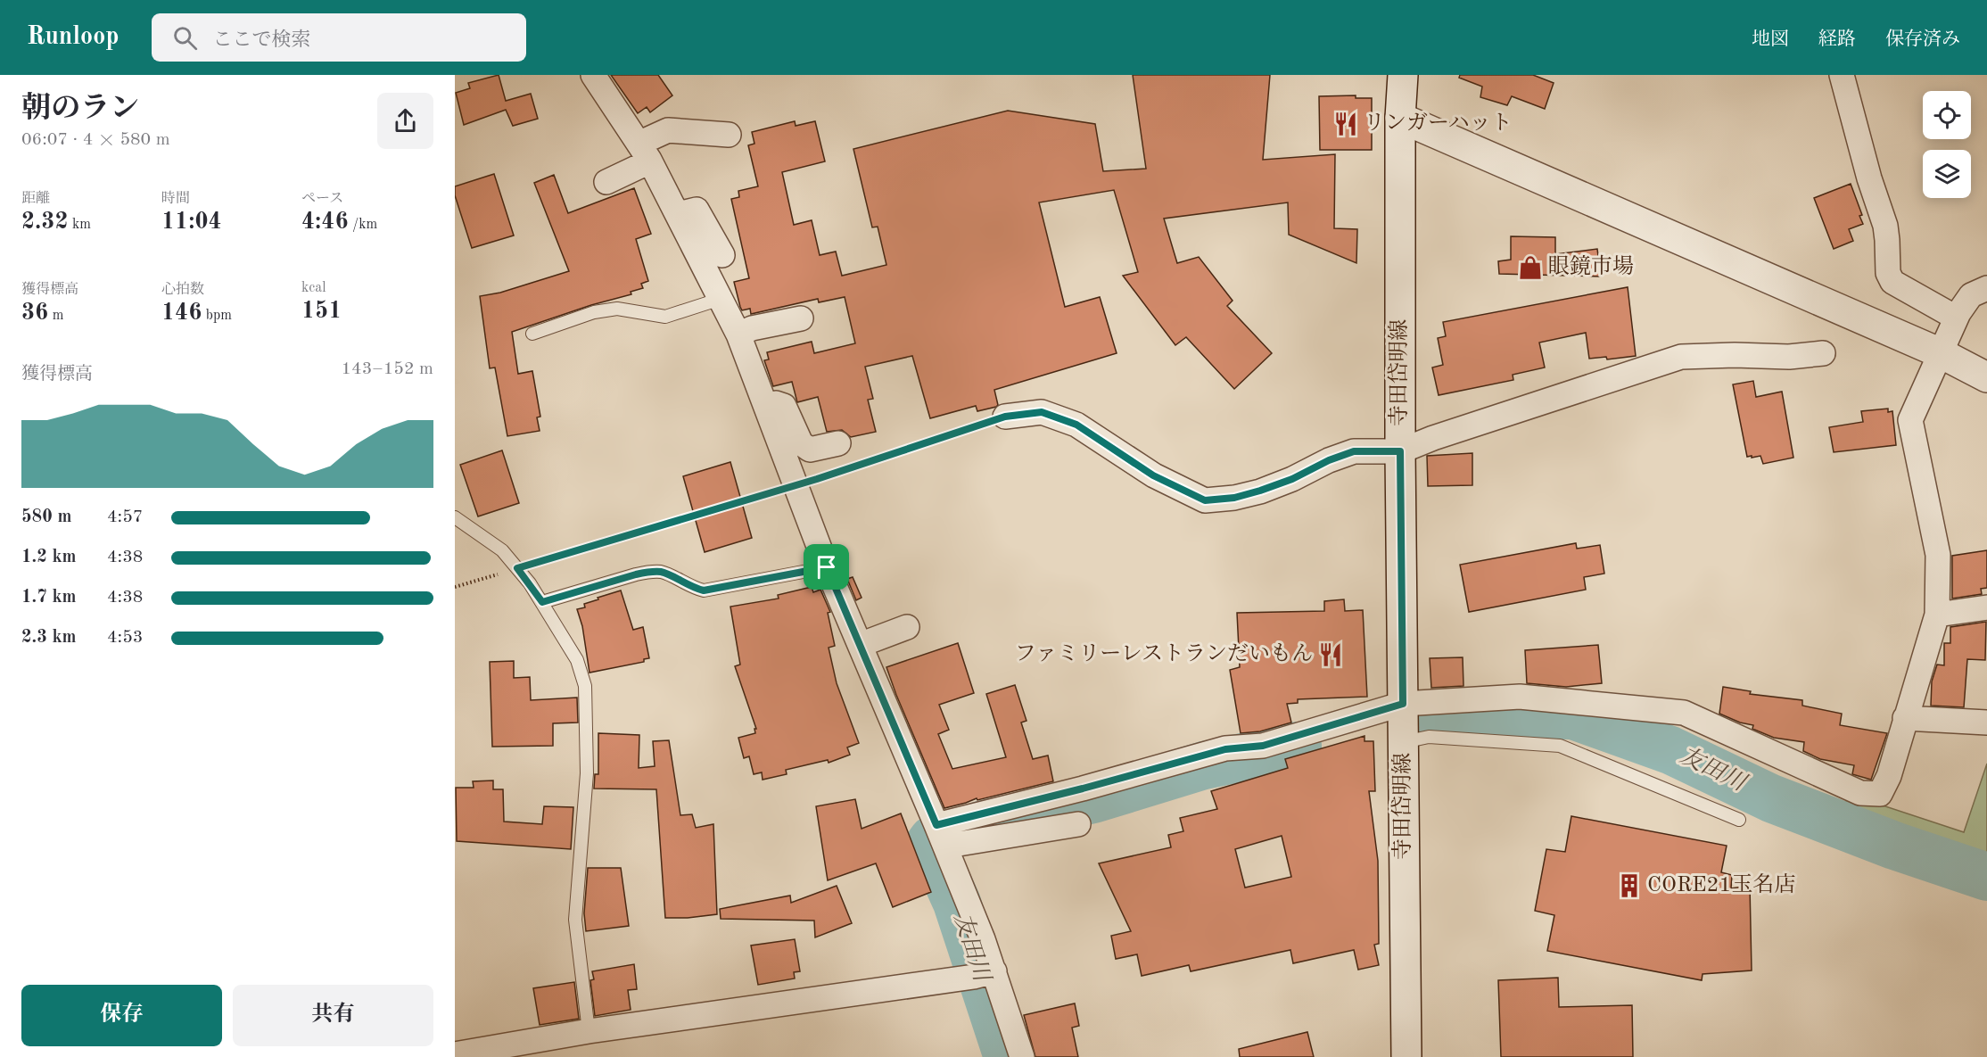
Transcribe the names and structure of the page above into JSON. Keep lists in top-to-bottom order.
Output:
{
  "streets": {
    "main road": ["寺田岱明線"]
  },
  "water": ["友田川"],
  "places": {
    "restaurant": ["リンガーハット", "ファミリーレストランだいもん"],
    "shop": ["眼鏡市場"],
    "building": ["CORE21玉名店"]
  },
  "page": {
    "header": "Runloop",
    "search": "ここで検索",
    "nav": ["地図", "経路", "保存済み"],
    "heading": ["朝のラン", "06:07 · 4 × 580 m"],
    "stats": [
      ["距離", "2.32 km"],
      ["時間", "11:04"],
      ["ペース", "4:46 /km"],
      ["獲得標高", "36 m"],
      ["心拍数", "146 bpm"],
      ["kcal", "151"]
    ],
    "chart": ["獲得標高", "143–152 m"],
    "list": [
      {
        "name": "580 m",
        "note": "4:57"
      },
      {
        "name": "1.2 km",
        "note": "4:38"
      },
      {
        "name": "1.7 km",
        "note": "4:38"
      },
      {
        "name": "2.3 km",
        "note": "4:53"
      }
    ],
    "buttons": ["保存", "共有"]
  }
}
